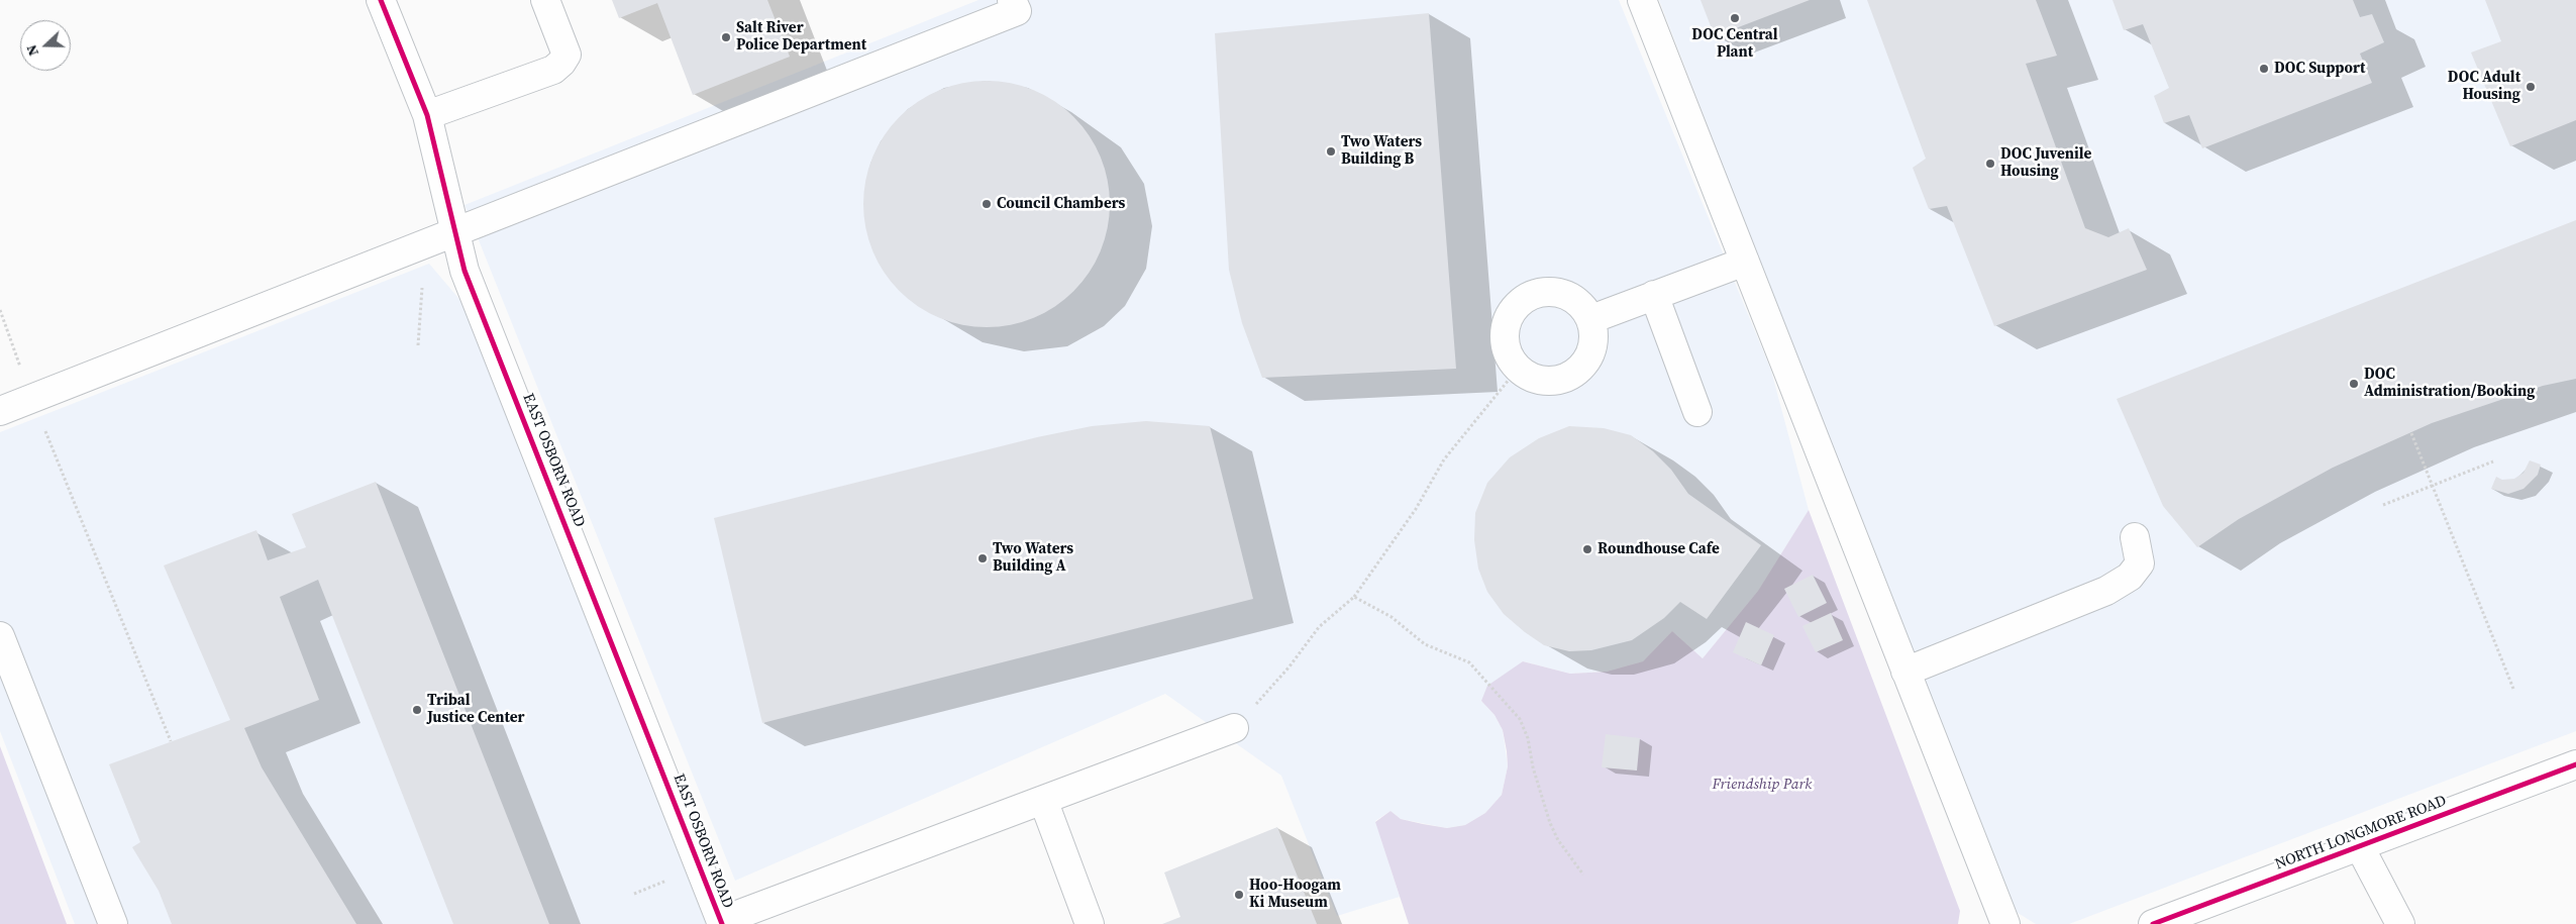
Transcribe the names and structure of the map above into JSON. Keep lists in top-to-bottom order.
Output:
{
  "streets": {
    "street": ["EAST OSBORN ROAD", "NORTH LONGMORE ROAD"]
  },
  "parks": ["Friendship Park"],
  "places": [
    "DOC Central Plant",
    "Salt River Police Department",
    "DOC Support",
    "DOC Adult Housing",
    "Two Waters Building B",
    "DOC Juvenile Housing",
    "Council Chambers",
    "DOC Administration/Booking",
    "Roundhouse Cafe",
    "Two Waters Building A",
    "Tribal Justice Center",
    "Hoo-Hoogam Ki Museum"
  ],
  "north": "left"
}
